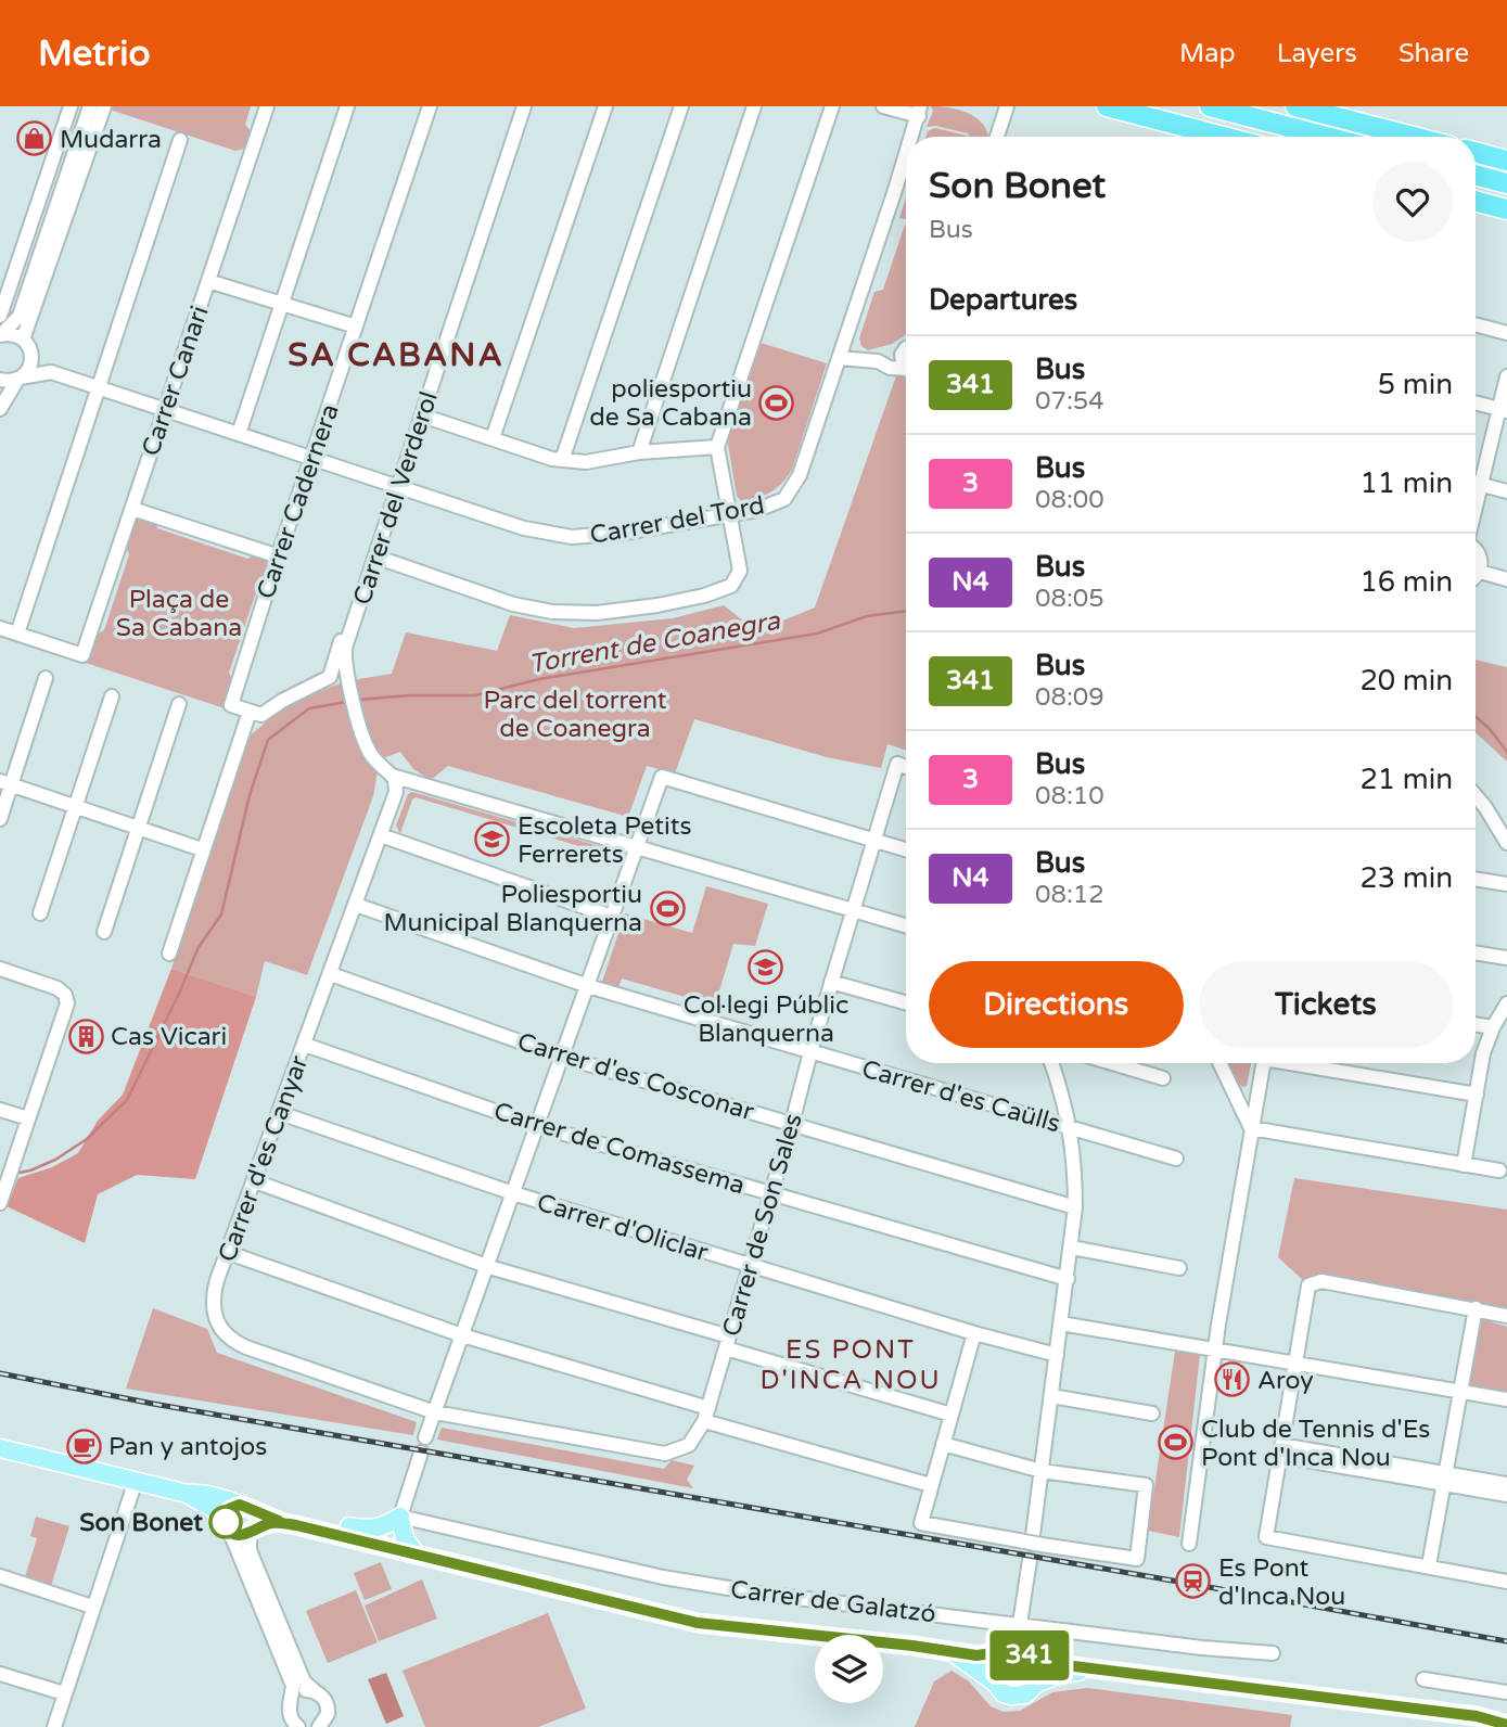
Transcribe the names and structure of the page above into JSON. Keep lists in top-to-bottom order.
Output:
{
  "streets": {
    "street": [
      "Carrer Canari",
      "Carrer del Verderol",
      "Carrer Cadernera",
      "Carrer del Tord",
      "Carrer d'es Cosconar",
      "Carrer d'es Caülls",
      "Carrer de Comassema",
      "Carrer d'es Canyar",
      "Carrer de Son Sales",
      "Carrer d'Oliclar",
      "Carrer de Galatzó"
    ]
  },
  "crossings": [
    ["Carrer Canari", "Carrer del Tord"],
    ["Carrer del Verderol", "Carrer del Tord"],
    ["Carrer Cadernera", "Carrer del Tord"],
    ["Carrer d'es Cosconar", "Carrer d'es Canyar"],
    ["Carrer d'es Cosconar", "Carrer de Son Sales"],
    ["Carrer d'es Caülls", "Carrer d'es Canyar"],
    ["Carrer d'es Caülls", "Carrer de Son Sales"],
    ["Carrer de Comassema", "Carrer d'es Canyar"],
    ["Carrer de Comassema", "Carrer de Son Sales"],
    ["Carrer d'es Canyar", "Carrer de Son Sales"],
    ["Carrer d'es Canyar", "Carrer d'Oliclar"],
    ["Carrer de Son Sales", "Carrer d'Oliclar"]
  ],
  "districts": ["SA CABANA", "ES PONT D'INCA NOU"],
  "water": ["Torrent de Coanegra"],
  "parks": ["Plaça de Sa Cabana", "Parc del torrent de Coanegra"],
  "places": {
    "shop": ["Mudarra"],
    "sports": ["poliesportiu de Sa Cabana", "Poliesportiu Municipal Blanquerna", "Club de Tennis d'Es Pont d'Inca Nou"],
    "school or university": ["Escoleta Petits Ferrerets", "Col·legi Públic Blanquerna"],
    "building": ["Cas Vicari"],
    "restaurant": ["Aroy"],
    "cafe": ["Pan y antojos"],
    "other": ["Son Bonet"],
    "station": ["Es Pont d'Inca Nou"]
  },
  "lines": ["bus line 341"],
  "page": {
    "header": "Metrio",
    "nav": ["Map", "Layers", "Share"],
    "on_map": "341",
    "heading": [
      ["Son Bonet", "Bus"],
      "Departures"
    ],
    "list": [
      {
        "mark": "341",
        "name": "Bus",
        "note": "07:54",
        "value": "5 min"
      },
      {
        "mark": "3",
        "name": "Bus",
        "note": "08:00",
        "value": "11 min"
      },
      {
        "mark": "N4",
        "name": "Bus",
        "note": "08:05",
        "value": "16 min"
      },
      {
        "mark": "341",
        "name": "Bus",
        "note": "08:09",
        "value": "20 min"
      },
      {
        "mark": "3",
        "name": "Bus",
        "note": "08:10",
        "value": "21 min"
      },
      {
        "mark": "N4",
        "name": "Bus",
        "note": "08:12",
        "value": "23 min"
      }
    ],
    "buttons": ["Directions", "Tickets"]
  }
}
